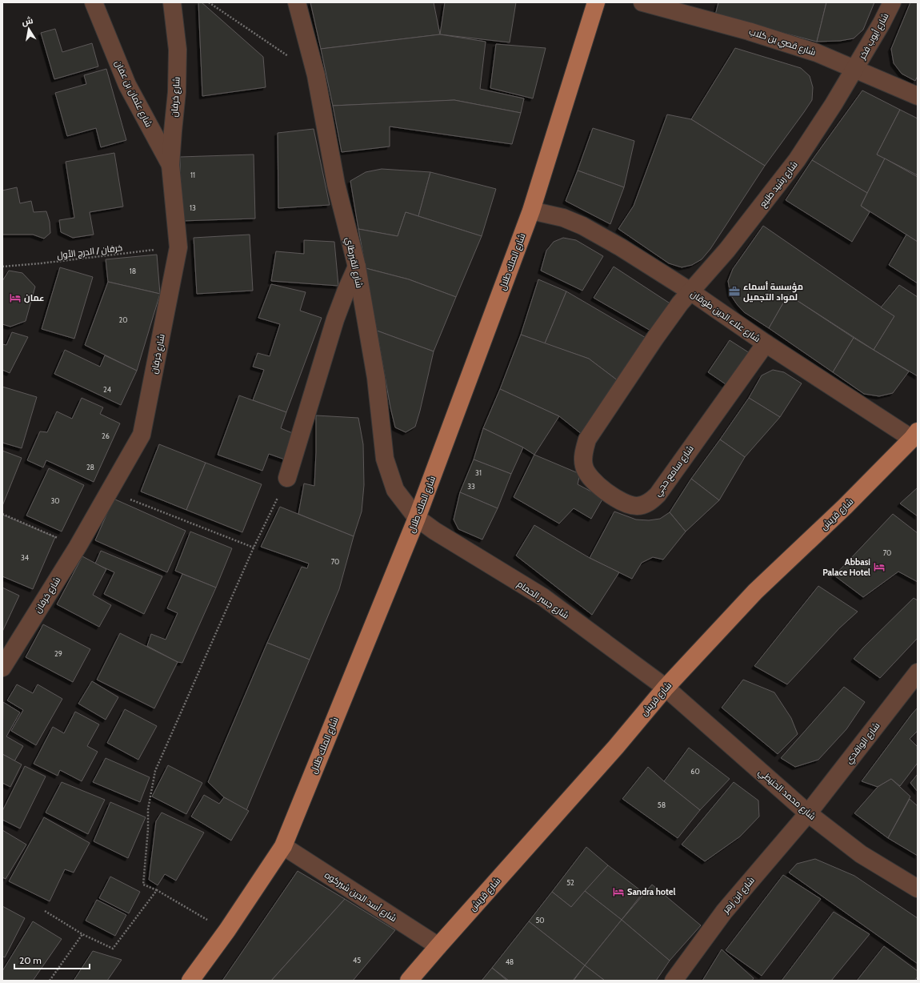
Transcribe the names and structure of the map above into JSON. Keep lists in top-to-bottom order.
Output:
{
  "streets": {
    "main road": ["شارع الملك طلال", "شارع قريش"],
    "street": [
      "شارع أيوب فخر",
      "شارع قصي بن كلاب",
      "شارع عثمان بن عفان",
      "شارع خرفان",
      "شارع رشيد طليع",
      "شارع القبرطاي",
      "شارع علاء الدين طوقان",
      "شارع سامع حجي",
      "شارع جسر الحمام",
      "شارع الواقدي",
      "شارع محمد الحنيطي",
      "شارع ابن زهر",
      "شارع أسد الدين شيركوه"
    ],
    "path": ["خرفان / الدرج الأول"]
  },
  "crossings": [
    ["شارع أيوب فخر", "شارع قصي بن كلاب"],
    ["شارع أيوب فخر", "شارع رشيد طليع"],
    ["شارع قصي بن كلاب", "شارع رشيد طليع"],
    ["شارع عثمان بن عفان", "شارع خرفان"],
    ["شارع خرفان", "خرفان / الدرج الأول"],
    ["شارع رشيد طليع", "شارع علاء الدين طوقان"],
    ["شارع رشيد طليع", "شارع سامع حجي"],
    ["شارع الملك طلال", "شارع القبرطاي"],
    ["شارع الملك طلال", "شارع علاء الدين طوقان"],
    ["شارع الملك طلال", "شارع جسر الحمام"],
    ["شارع الملك طلال", "شارع أسد الدين شيركوه"],
    ["شارع القبرطاي", "شارع جسر الحمام"],
    ["شارع علاء الدين طوقان", "شارع سامع حجي"],
    ["شارع علاء الدين طوقان", "شارع قريش"],
    ["شارع قريش", "شارع جسر الحمام"],
    ["شارع قريش", "شارع محمد الحنيطي"],
    ["شارع قريش", "شارع أسد الدين شيركوه"],
    ["شارع جسر الحمام", "شارع محمد الحنيطي"],
    ["شارع الواقدي", "شارع محمد الحنيطي"],
    ["شارع الواقدي", "شارع ابن زهر"],
    ["شارع محمد الحنيطي", "شارع ابن زهر"]
  ],
  "places": {
    "office": ["مؤسسة أسماء لمواد التجميل"],
    "hotel": ["عمان", "Abbasi Palace Hotel", "Sandra hotel"]
  },
  "house_numbers": [
    "11",
    "13",
    "18",
    "20",
    "24",
    "26",
    "28",
    "31",
    "33",
    "30",
    "70",
    "34",
    "70",
    "29",
    "60",
    "58",
    "52",
    "50",
    "45",
    "48"
  ],
  "scale_bar": "20 m",
  "north": "top"
}
